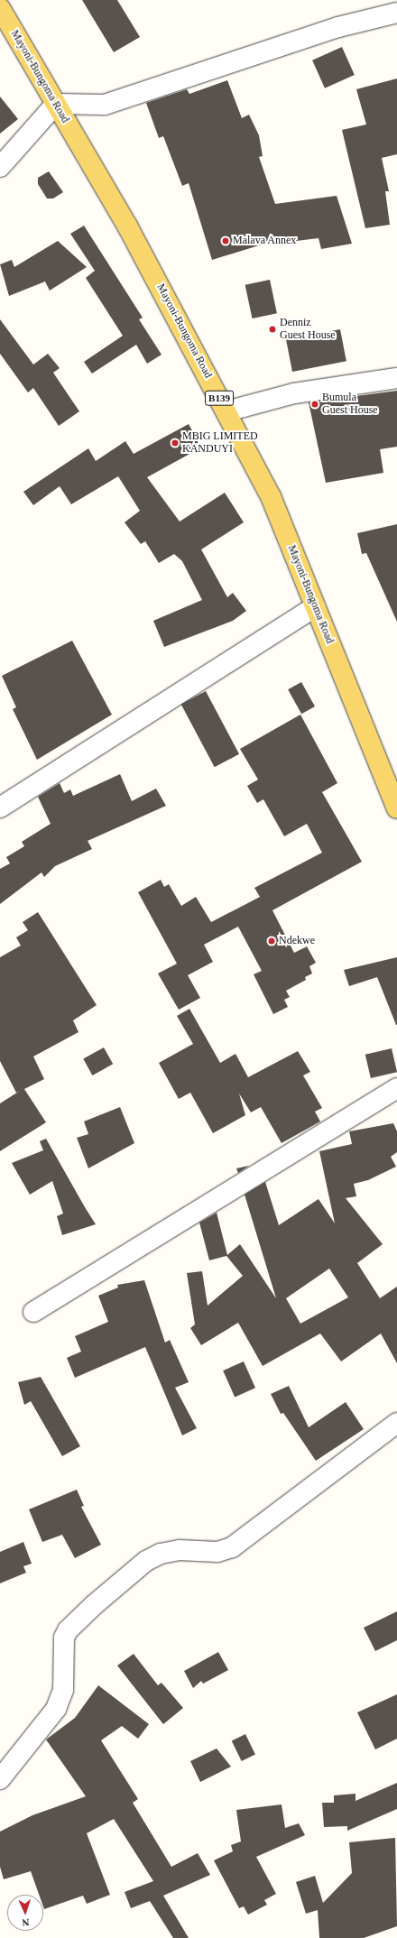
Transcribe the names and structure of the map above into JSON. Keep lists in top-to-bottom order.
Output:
{
  "streets": {
    "main road": ["Mayoni-Bungoma Road", "B139"]
  },
  "places": [
    "Malava Annex",
    "Denniz Guest House",
    "Bumula Guest House",
    "MBIG LIMITED KANDUYI",
    "Ndekwe"
  ],
  "north": "bottom"
}
